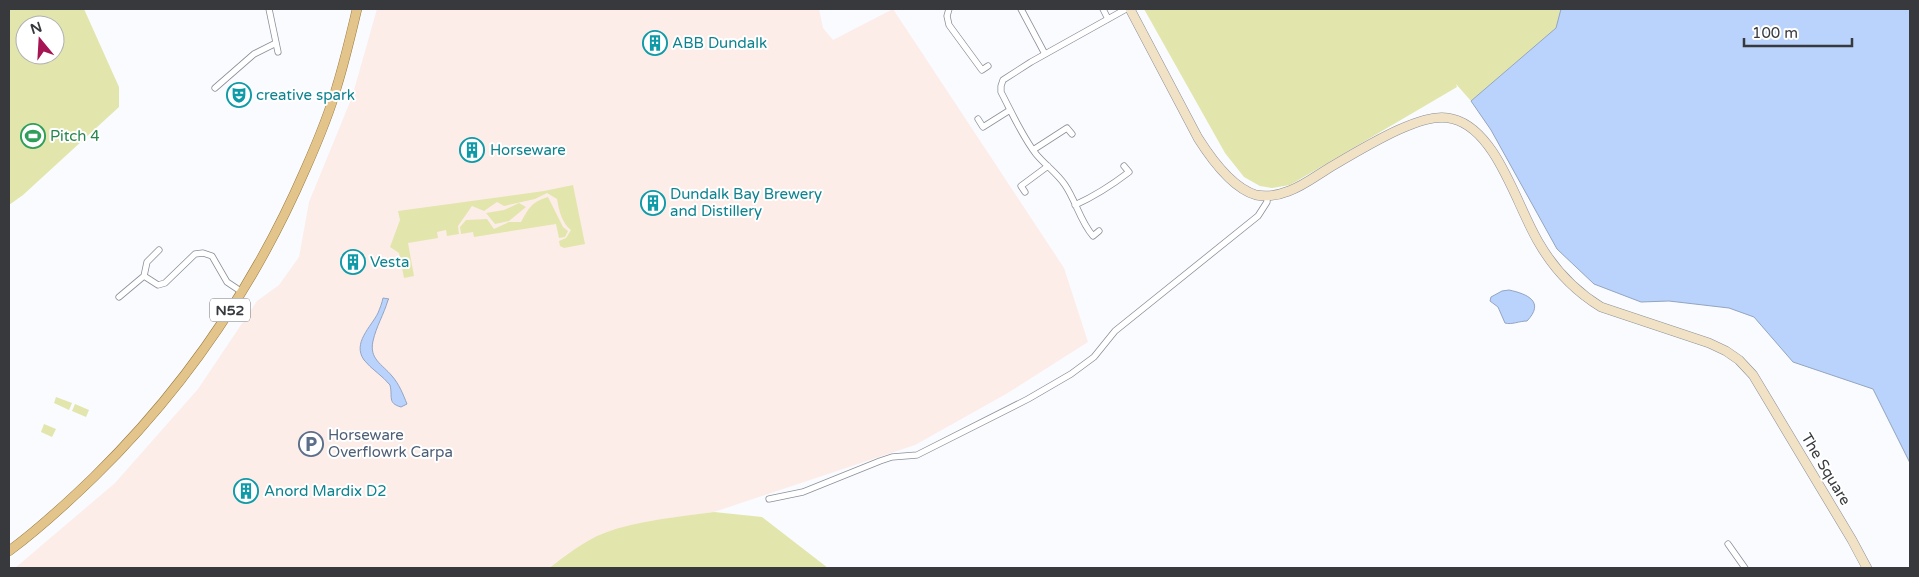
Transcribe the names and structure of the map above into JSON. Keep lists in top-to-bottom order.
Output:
{
  "streets": {
    "main road": ["N52", "The Square"]
  },
  "places": {
    "building": [
      "ABB Dundalk",
      "Horseware",
      "Dundalk Bay Brewery and Distillery",
      "Vesta",
      "Anord Mardix D2"
    ],
    "theatre": ["creative spark"],
    "sports": ["Pitch 4"],
    "parking": ["Horseware Overflowrk Carpa"]
  },
  "scale_bar": "100 m",
  "north": "top"
}
